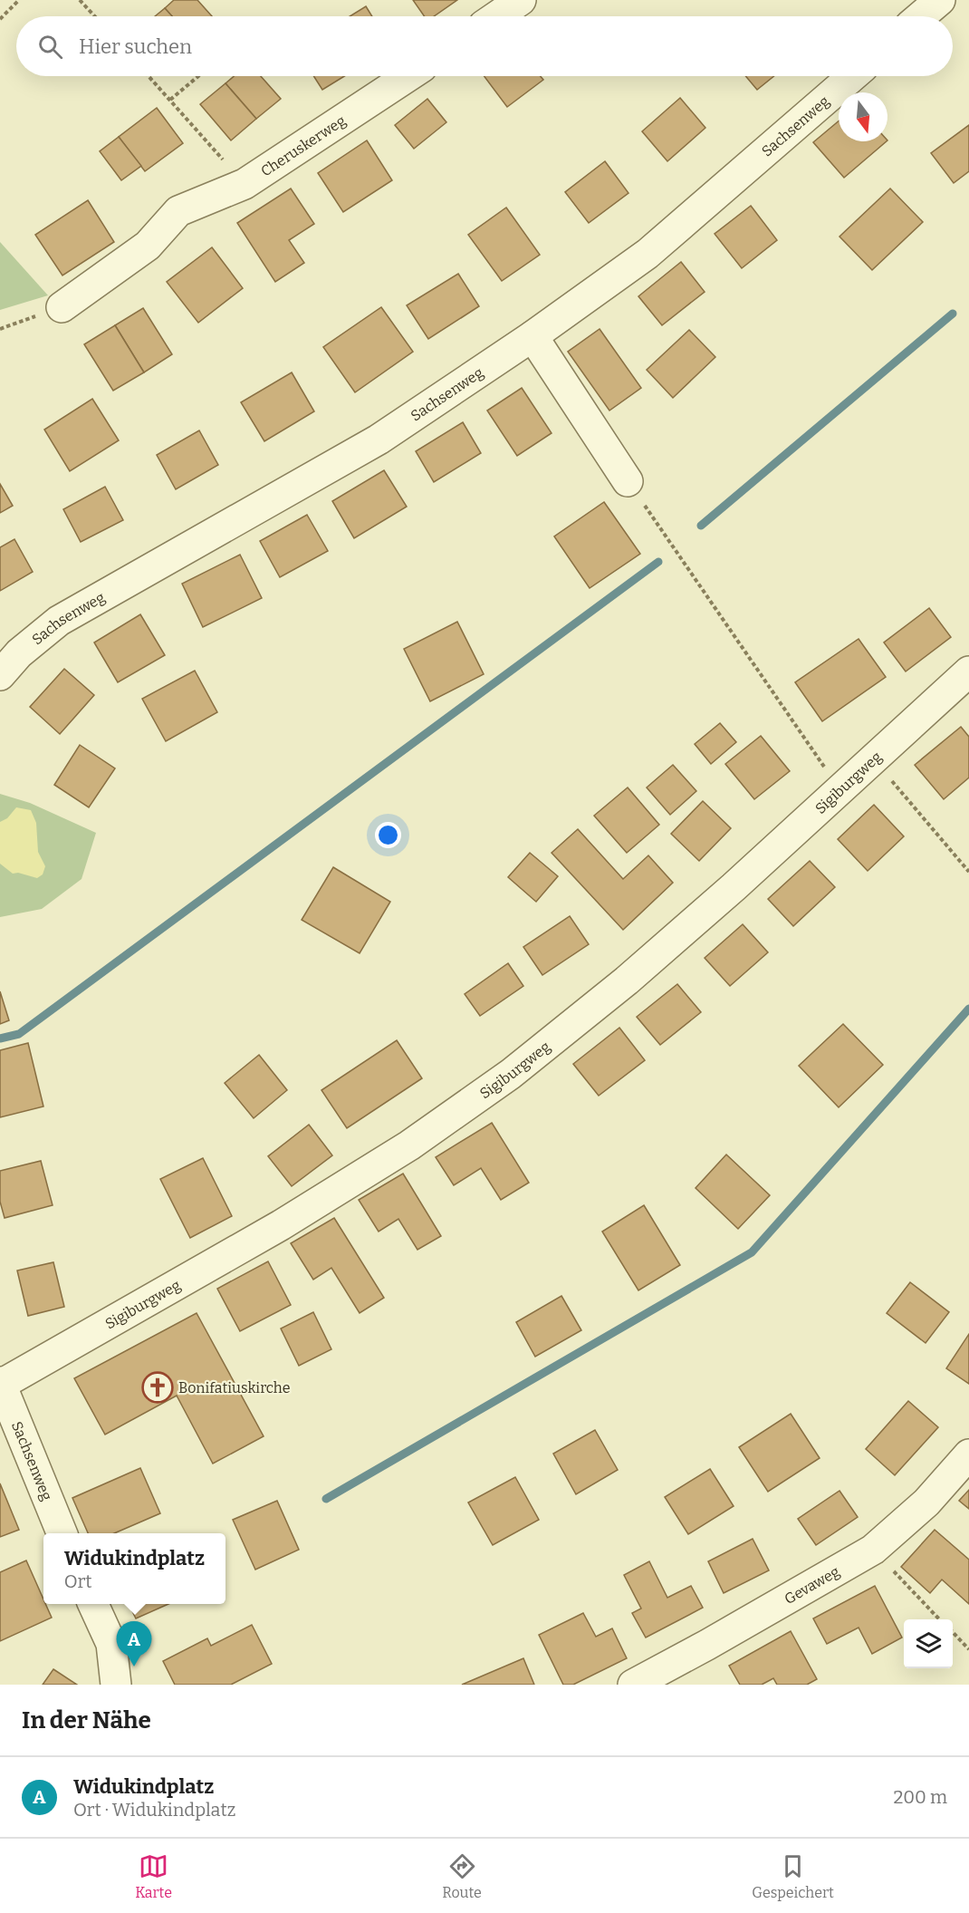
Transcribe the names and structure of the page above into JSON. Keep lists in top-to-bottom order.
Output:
{
  "streets": {
    "street": [
      "Sachsenweg",
      "Cheruskerweg",
      "Sigiburgweg",
      "Gevaweg"
    ]
  },
  "crossings": [
    ["Sachsenweg", "Sigiburgweg"]
  ],
  "places": {
    "church": ["Bonifatiuskirche"]
  },
  "north": "bottom",
  "page": {
    "search": "Hier suchen",
    "popup": ["Widukindplatz", "Ort"],
    "pins": "A",
    "heading": "In der Nähe",
    "list": [
      {
        "mark": "A",
        "name": "Widukindplatz",
        "note": "Ort · Widukindplatz",
        "value": "200 m"
      }
    ],
    "nav": ["Karte", "Route", "Gespeichert"]
  }
}
